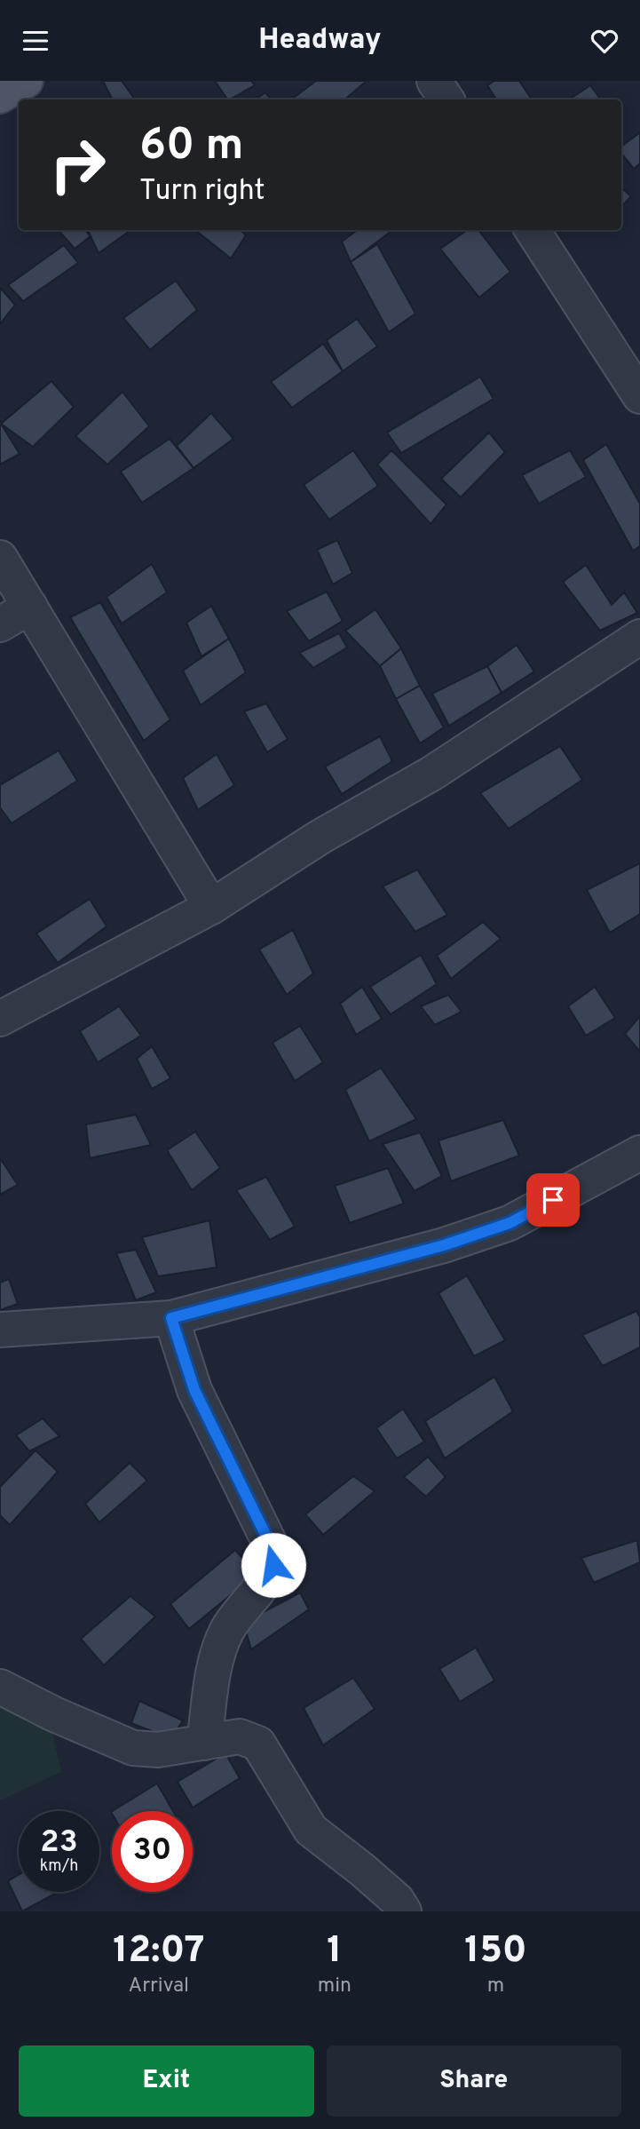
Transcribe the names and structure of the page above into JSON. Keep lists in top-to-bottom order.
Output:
{
  "page": {
    "header": "Headway",
    "turn": ["60 m", "Turn right"],
    "speed": "23 km/h",
    "limit": "30",
    "eta": [
      "12:07",
      "Arrival",
      "1",
      "min",
      "150",
      "m"
    ],
    "buttons": ["Exit", "Share"]
  }
}
